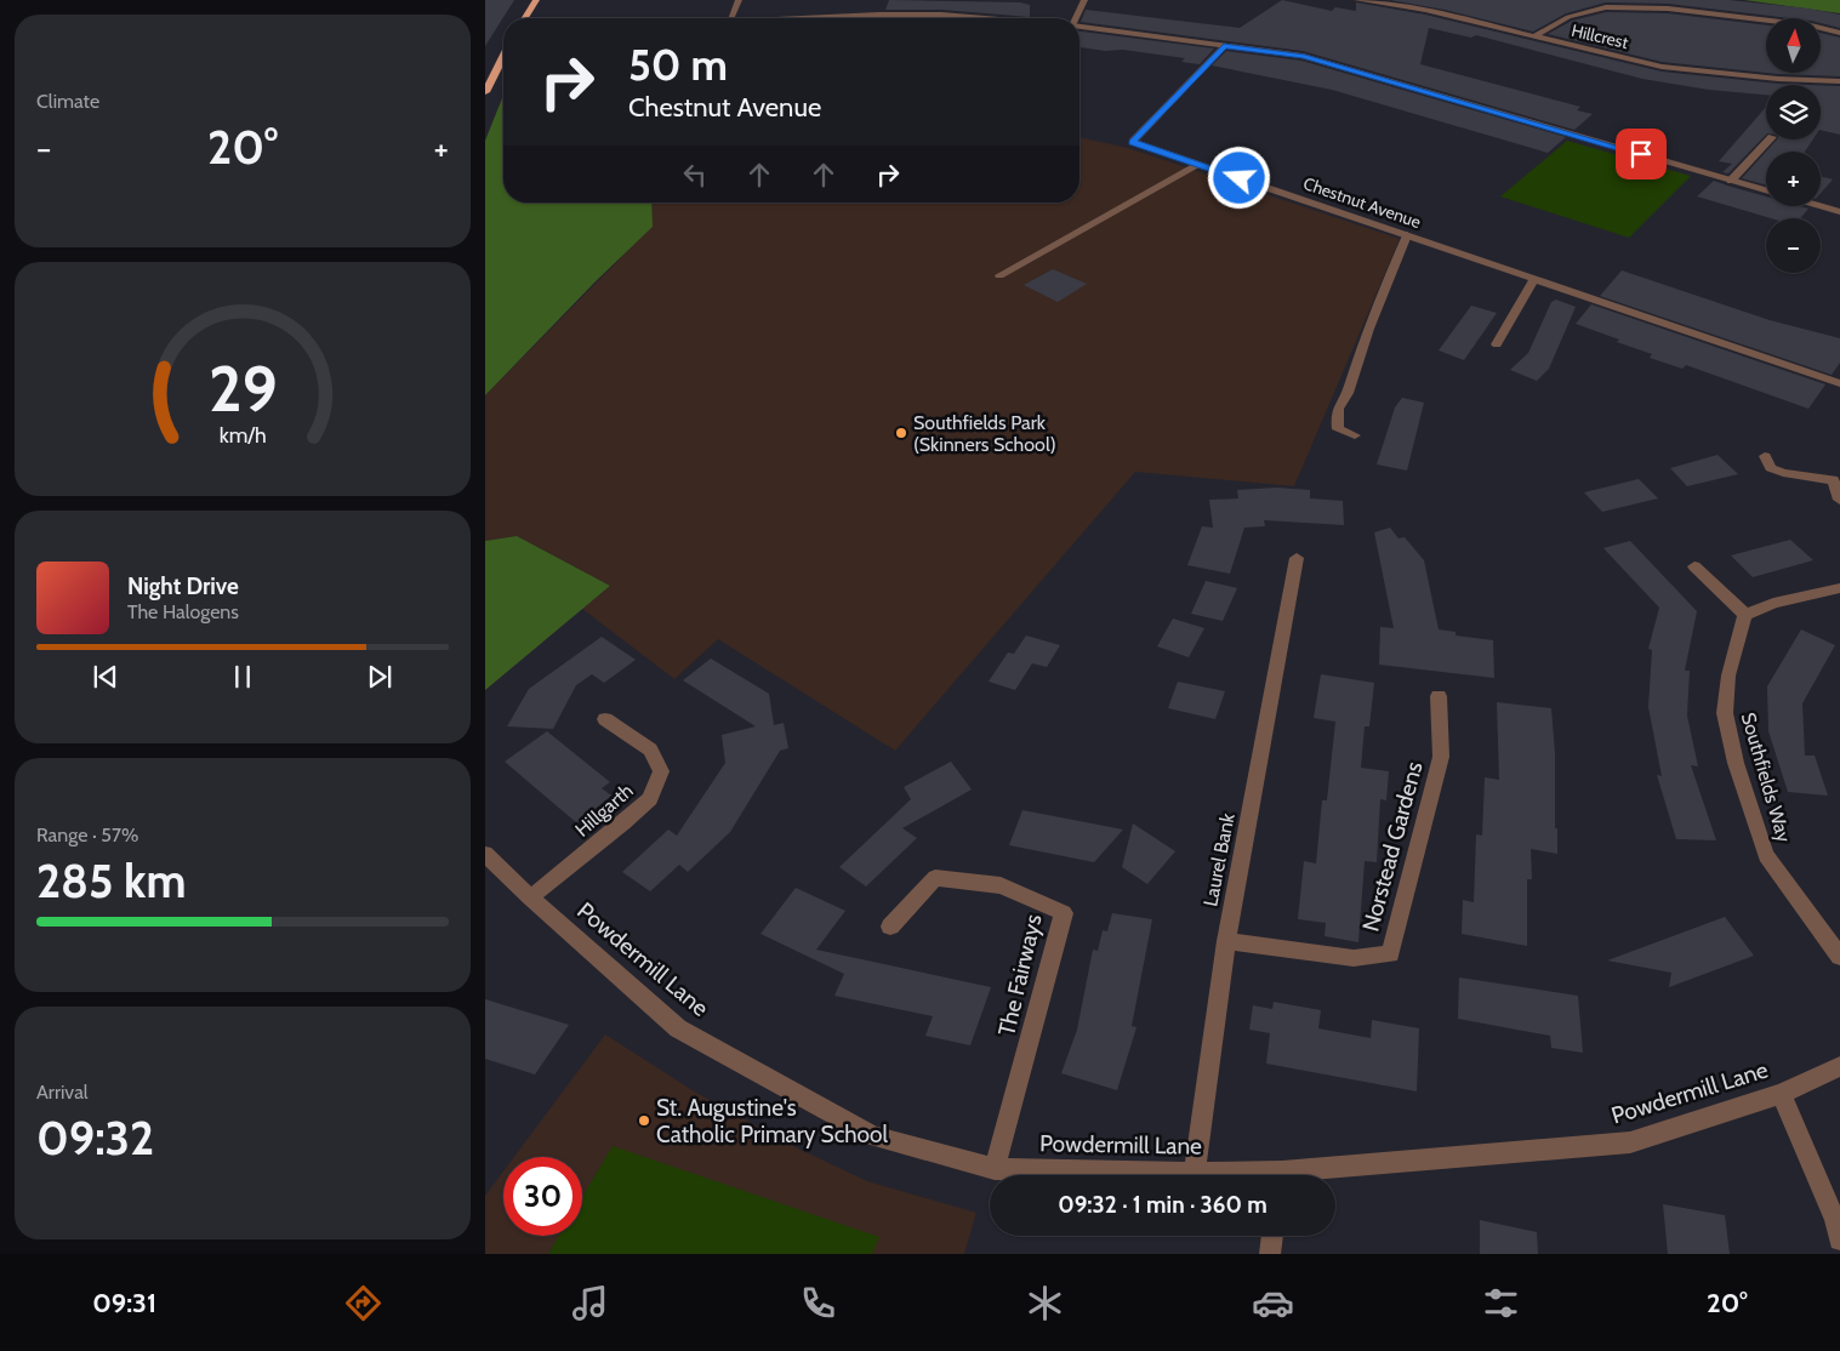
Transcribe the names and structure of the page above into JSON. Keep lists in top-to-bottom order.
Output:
{
  "streets": {
    "street": [
      "Hillcrest",
      "Chestnut Avenue",
      "Southfields Way",
      "Hillgarth",
      "Norstead Gardens",
      "Laurel Bank",
      "Powdermill Lane",
      "The Fairways"
    ]
  },
  "crossings": [
    ["Hillgarth", "Powdermill Lane"],
    ["Norstead Gardens", "Laurel Bank"],
    ["Laurel Bank", "Powdermill Lane"],
    ["Powdermill Lane", "The Fairways"]
  ],
  "places": ["Southfields Park (Skinners School)", "St. Augustine's Catholic Primary School"],
  "north": "top",
  "page": {
    "tile": [
      "Climate",
      ["Range · 57%", "285 km"],
      ["Arrival", "09:32"]
    ],
    "map_buttons": ["+", "−"],
    "turn": ["50 m", "Chestnut Avenue"],
    "heat": ["−", "20°", "+"],
    "song": ["Night Drive", "The Halogens"],
    "limit": "30",
    "trip": "09:32 · 1 min · 360 m",
    "tabs": ["09:31", "20°"],
    "gauge": ["29", "km/h"]
  }
}
